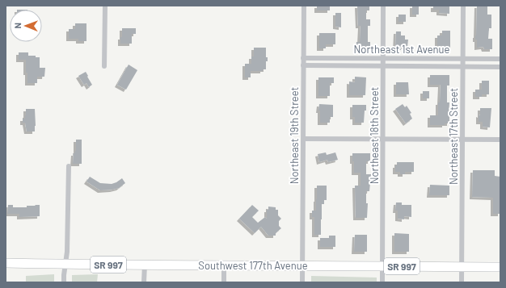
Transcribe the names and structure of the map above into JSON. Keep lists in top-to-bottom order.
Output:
{
  "streets": {
    "highway": ["SR 997", "Southwest 177th Avenue"],
    "street": [
      "Northeast 1st Avenue",
      "Northeast 19th Street",
      "Northeast 18th Street",
      "Northeast 17th Street"
    ]
  },
  "crossings": [
    ["Northeast 1st Avenue", "Northeast 19th Street"],
    ["Northeast 1st Avenue", "Northeast 18th Street"],
    ["Northeast 1st Avenue", "Northeast 17th Street"],
    ["Northeast 19th Street", "Southwest 177th Avenue"],
    ["Northeast 18th Street", "Southwest 177th Avenue"],
    ["Northeast 17th Street", "Southwest 177th Avenue"]
  ],
  "north": "left"
}
